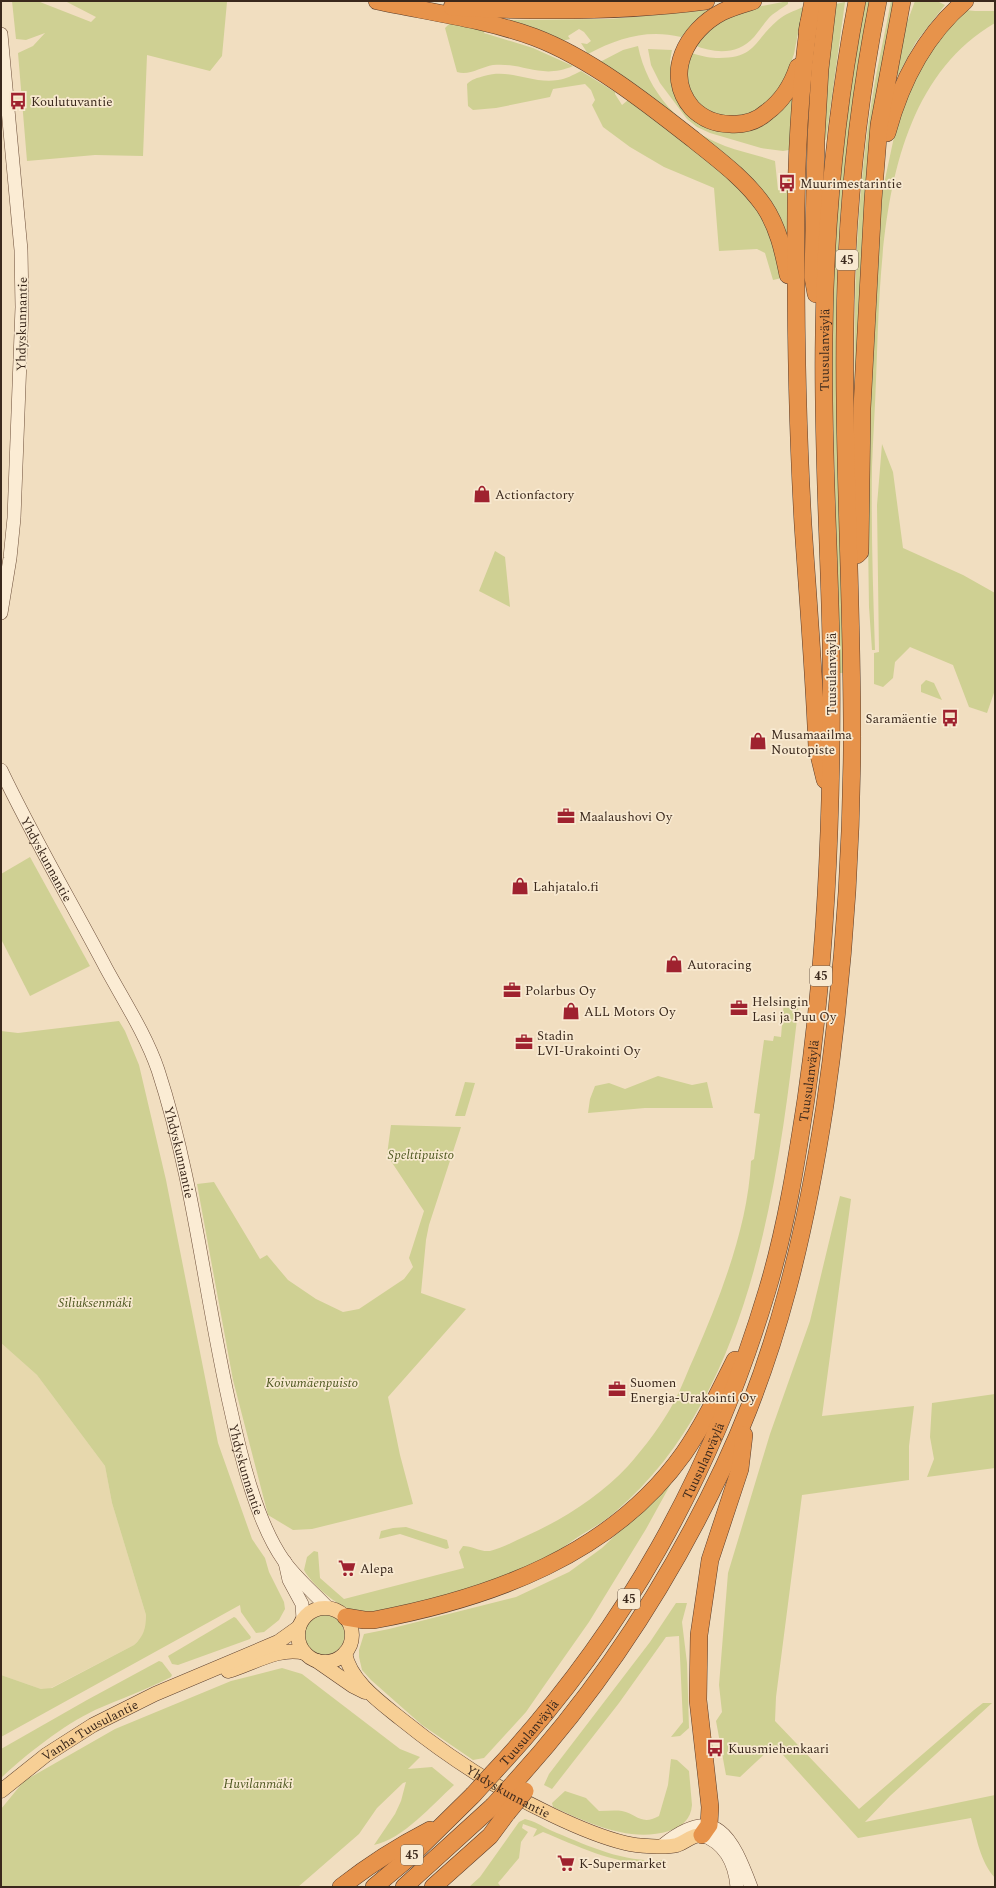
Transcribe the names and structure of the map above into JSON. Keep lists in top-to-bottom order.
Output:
{
  "streets": {
    "highway": ["45", "Tuusulanväylä"],
    "main road": ["Yhdyskunnantie", "Vanha Tuusulantie"]
  },
  "crossings": [
    ["Yhdyskunnantie", "Vanha Tuusulantie"]
  ],
  "parks": [
    "Spelttipuisto",
    "Siliuksenmäki",
    "Koivumäenpuisto",
    "Huvilanmäki"
  ],
  "places": {
    "bus stop": [
      "Koulutuvantie",
      "Muurimestarintie",
      "Saramäentie",
      "Kuusmiehenkaari"
    ],
    "shop": [
      "Actionfactory",
      "Musamaailma Noutopiste",
      "Lahjatalo.fi",
      "Autoracing",
      "ALL Motors Oy"
    ],
    "office": [
      "Maalaushovi Oy",
      "Polarbus Oy",
      "Helsingin Lasi ja Puu Oy",
      "Stadin LVI-Urakointi Oy",
      "Suomen Energia-Urakointi Oy"
    ],
    "supermarket": ["Alepa", "K-Supermarket"]
  }
}
